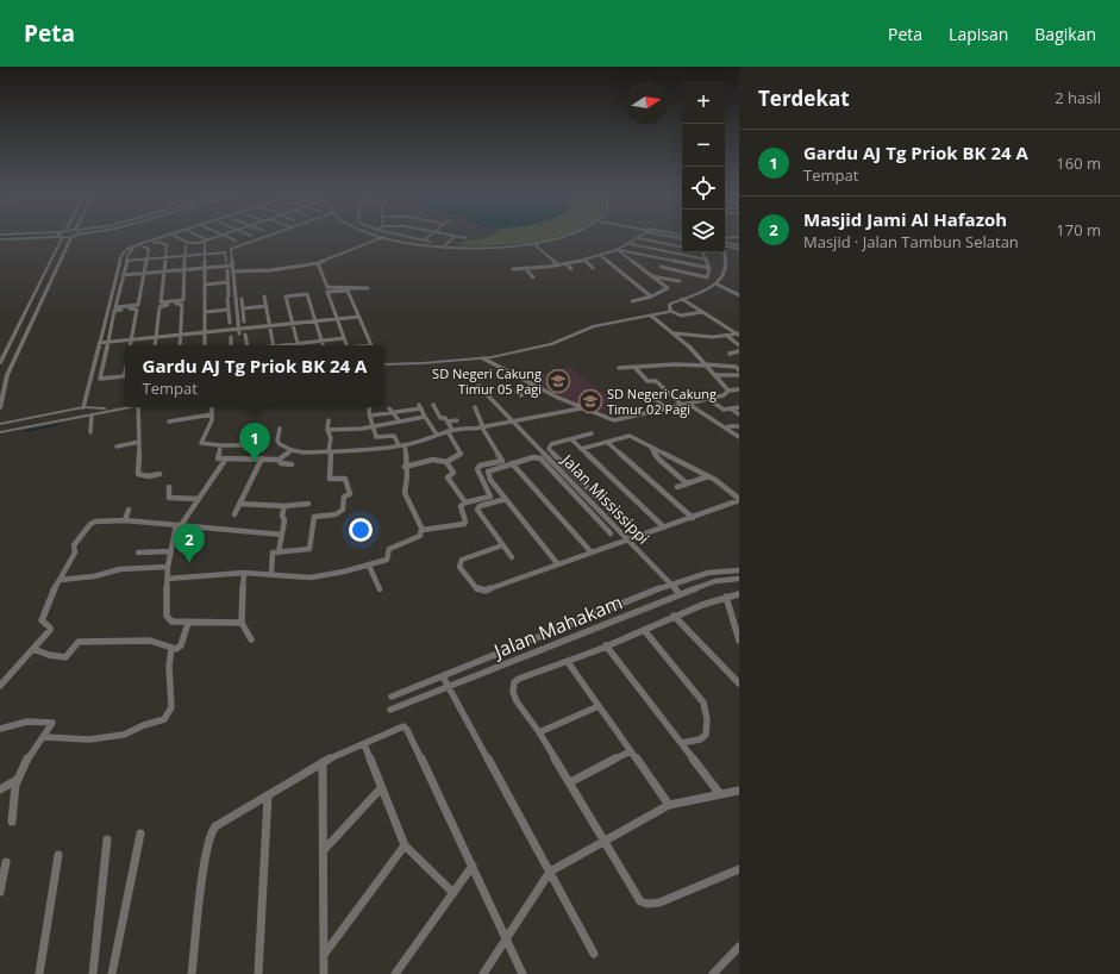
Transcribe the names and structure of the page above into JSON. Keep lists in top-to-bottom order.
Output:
{
  "streets": {
    "street": ["Jalan Mississippi", "Jalan Mahakam"]
  },
  "crossings": [
    ["Jalan Mississippi", "Jalan Mahakam"]
  ],
  "places": {
    "school or university": ["SD Negeri Cakung Timur 05 Pagi", "SD Negeri Cakung Timur 02 Pagi"]
  },
  "north": "right",
  "page": {
    "header": "Peta",
    "nav": ["Peta", "Lapisan", "Bagikan"],
    "heading": ["Terdekat", "2 hasil"],
    "map_buttons": ["+", "−"],
    "list": [
      {
        "mark": "1",
        "name": "Gardu AJ Tg Priok BK 24 A",
        "note": "Tempat",
        "value": "160 m"
      },
      {
        "mark": "2",
        "name": "Masjid Jami Al Hafazoh",
        "note": "Masjid · Jalan Tambun Selatan",
        "value": "170 m"
      }
    ],
    "popup": ["Gardu AJ Tg Priok BK 24 A", "Tempat"],
    "pins": ["1", "2"]
  }
}
